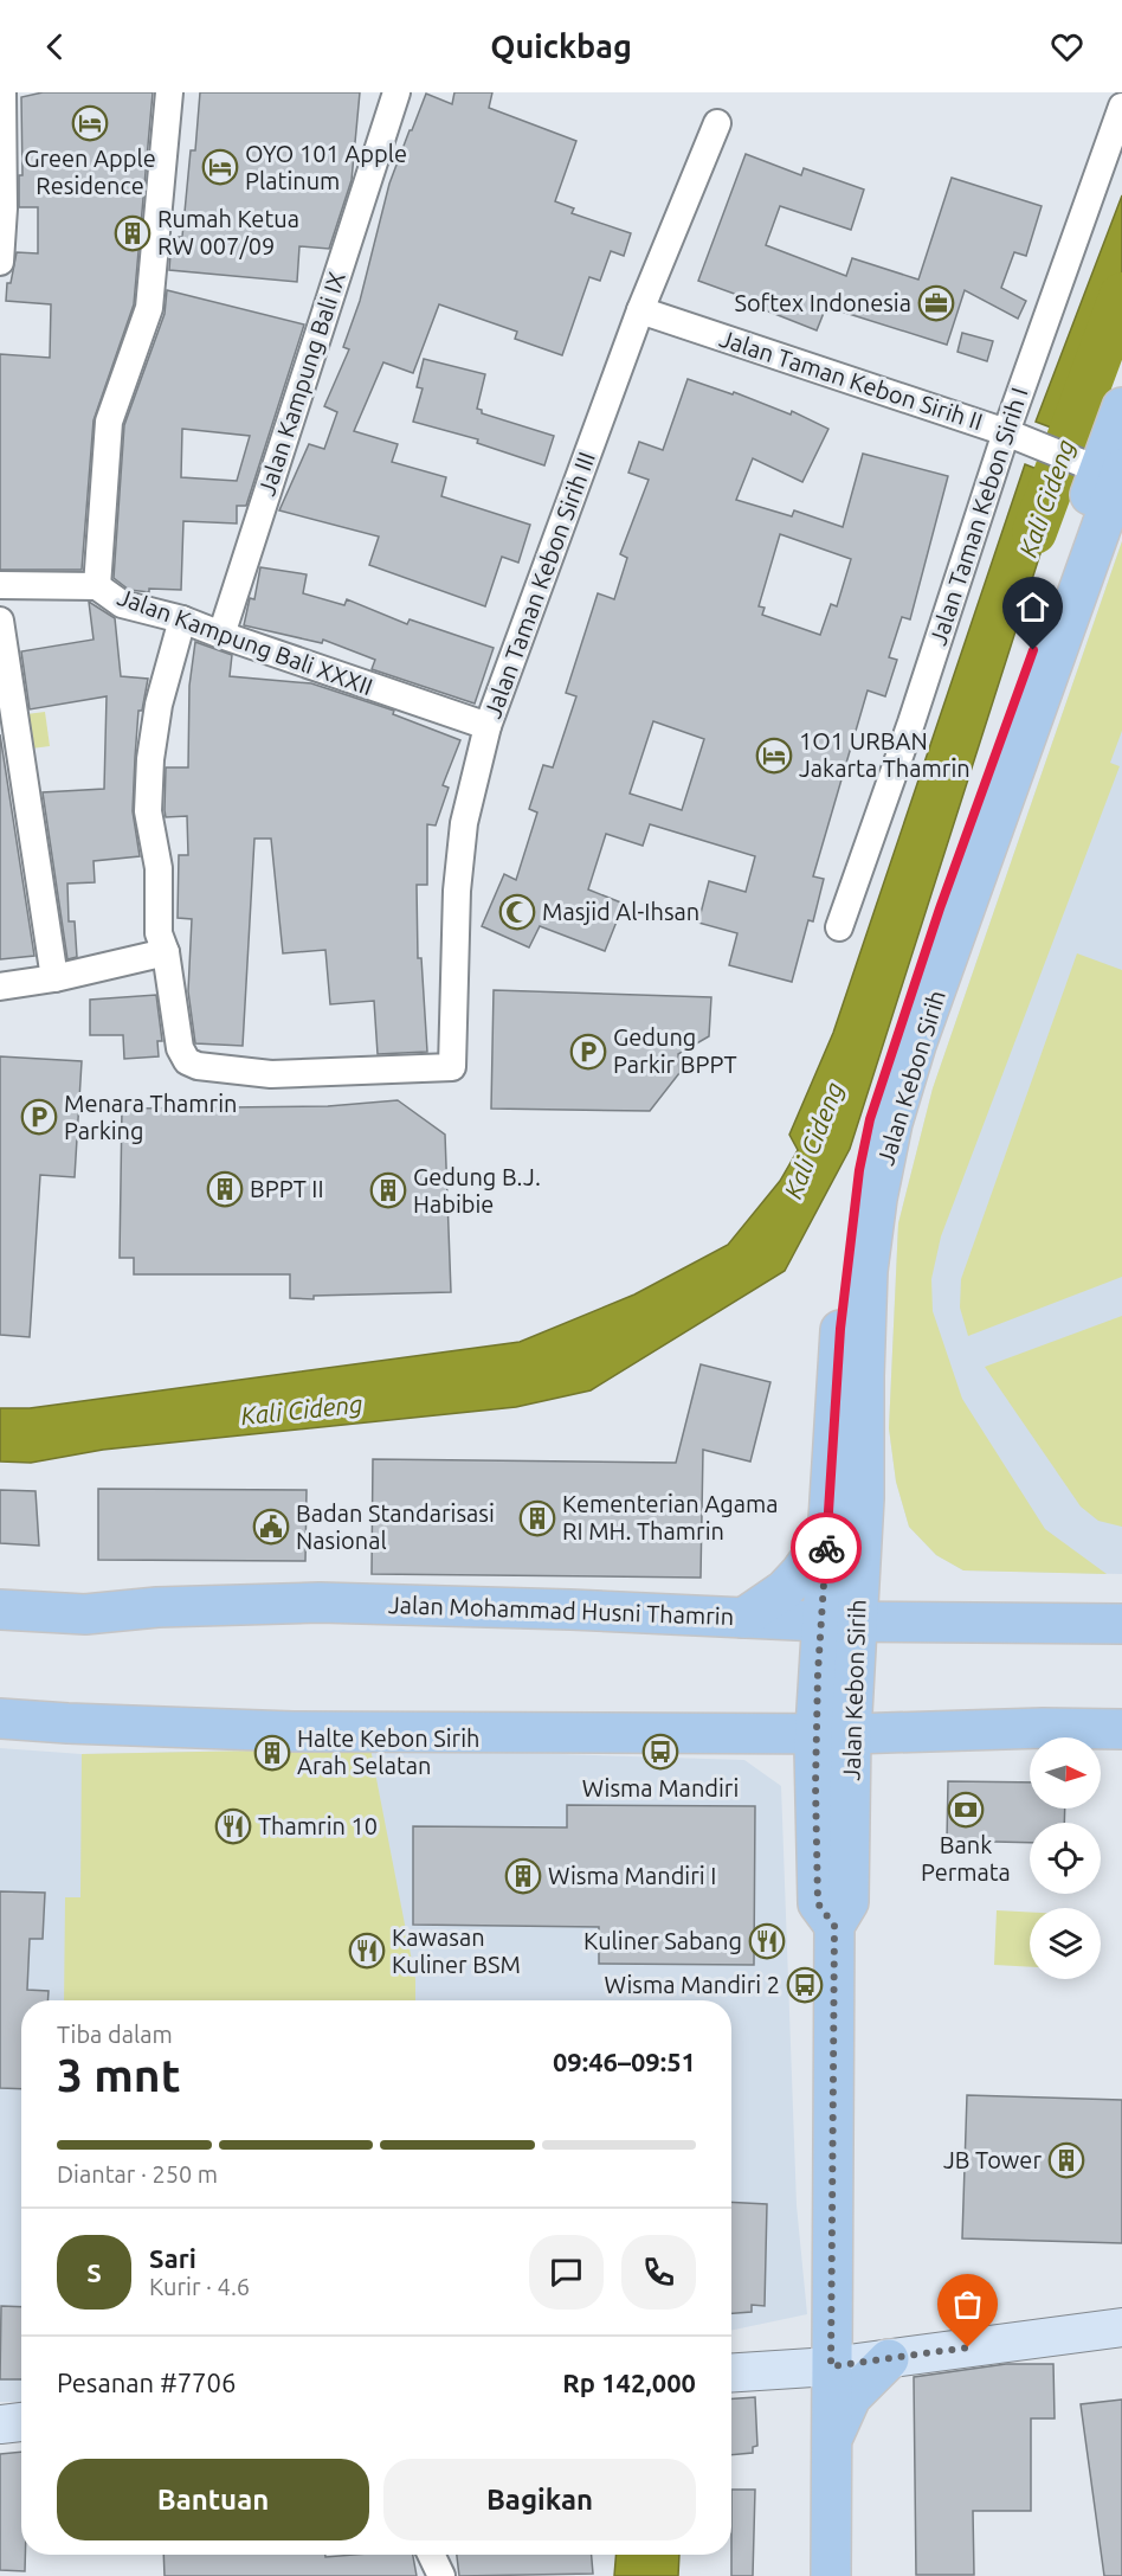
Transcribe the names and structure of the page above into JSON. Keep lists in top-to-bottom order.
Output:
{
  "streets": {
    "main road": ["Jalan Kebon Sirih", "Jalan Mohammad Husni Thamrin"],
    "street": [
      "Jalan Taman Kebon Sirih II",
      "Jalan Kampung Bali IX",
      "Jalan Taman Kebon Sirih I",
      "Jalan Taman Kebon Sirih III",
      "Jalan Kampung Bali XXXII"
    ]
  },
  "crossings": [
    ["Jalan Taman Kebon Sirih II", "Jalan Taman Kebon Sirih I"],
    ["Jalan Taman Kebon Sirih II", "Jalan Taman Kebon Sirih III"],
    ["Jalan Taman Kebon Sirih II", "Jalan Kebon Sirih"],
    ["Jalan Kampung Bali IX", "Jalan Kampung Bali XXXII"],
    ["Jalan Taman Kebon Sirih III", "Jalan Kampung Bali XXXII"],
    ["Jalan Kebon Sirih", "Jalan Mohammad Husni Thamrin"]
  ],
  "water": ["Kali Cideng"],
  "places": {
    "hotel": ["Green Apple Residence", "OYO 101 Apple Platinum", "1O1 URBAN Jakarta Thamrin"],
    "building": [
      "Rumah Ketua RW 007/09",
      "BPPT II",
      "Gedung B.J. Habibie",
      "Kementerian Agama RI MH. Thamrin",
      "Halte Kebon Sirih Arah Selatan",
      "Wisma Mandiri I",
      "JB Tower"
    ],
    "office": ["Softex Indonesia"],
    "mosque": ["Masjid Al-Ihsan"],
    "parking": ["Gedung Parkir BPPT", "Menara Thamrin Parking"],
    "public building": ["Badan Standarisasi Nasional"],
    "bus stop": ["Wisma Mandiri", "Wisma Mandiri 2"],
    "bank": ["Bank Permata"],
    "restaurant": ["Thamrin 10", "Kuliner Sabang", "Kawasan Kuliner BSM"]
  },
  "north": "right",
  "page": {
    "header": "Quickbag",
    "heading": ["3 mnt", "Tiba dalam", "09:46–09:51"],
    "panel": [
      "Sari",
      "Kurir · 4.6",
      "Pesanan #7706",
      "Rp 142,000"
    ],
    "bar": "Diantar · 250 m",
    "round": "S",
    "buttons": ["Bantuan", "Bagikan"]
  }
}
